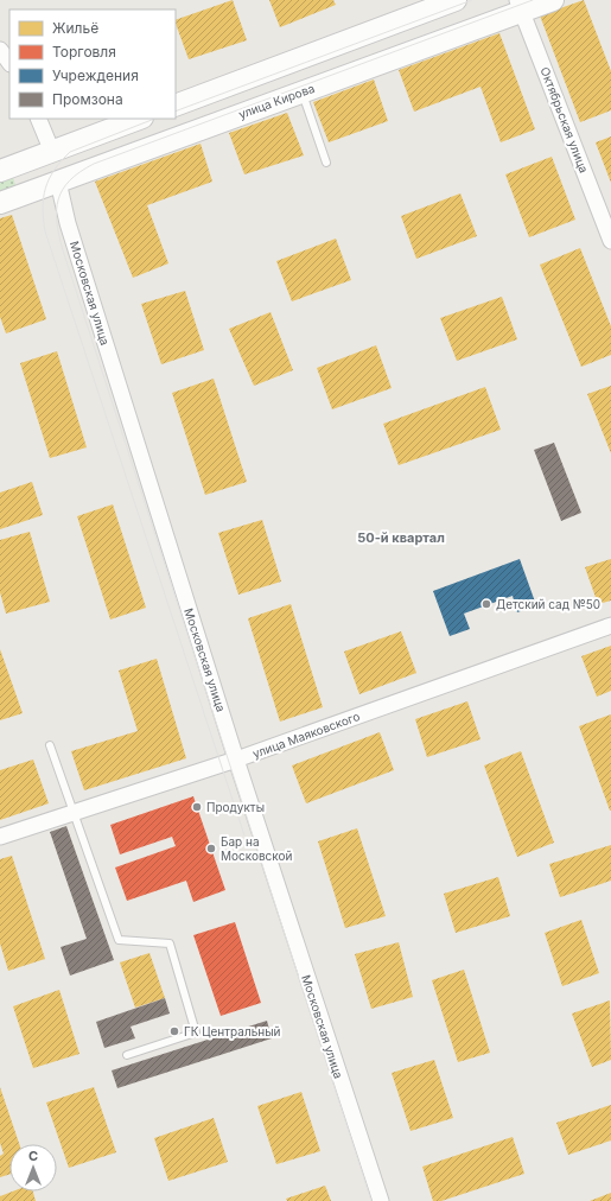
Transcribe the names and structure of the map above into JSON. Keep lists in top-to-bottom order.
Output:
{
  "streets": {
    "street": [
      "улица Кирова",
      "Октябрьская улица",
      "Московская улица",
      "улица Маяковского"
    ]
  },
  "crossings": [
    ["улица Кирова", "Октябрьская улица"],
    ["улица Кирова", "Московская улица"],
    ["Московская улица", "улица Маяковского"]
  ],
  "districts": ["50-й квартал"],
  "places": [
    "Детский сад №50",
    "Продукты",
    "Бар на Московской",
    "ГК Центральный"
  ],
  "legend": [
    "Жильё",
    "Торговля",
    "Учреждения",
    "Промзона"
  ],
  "north": "top"
}
